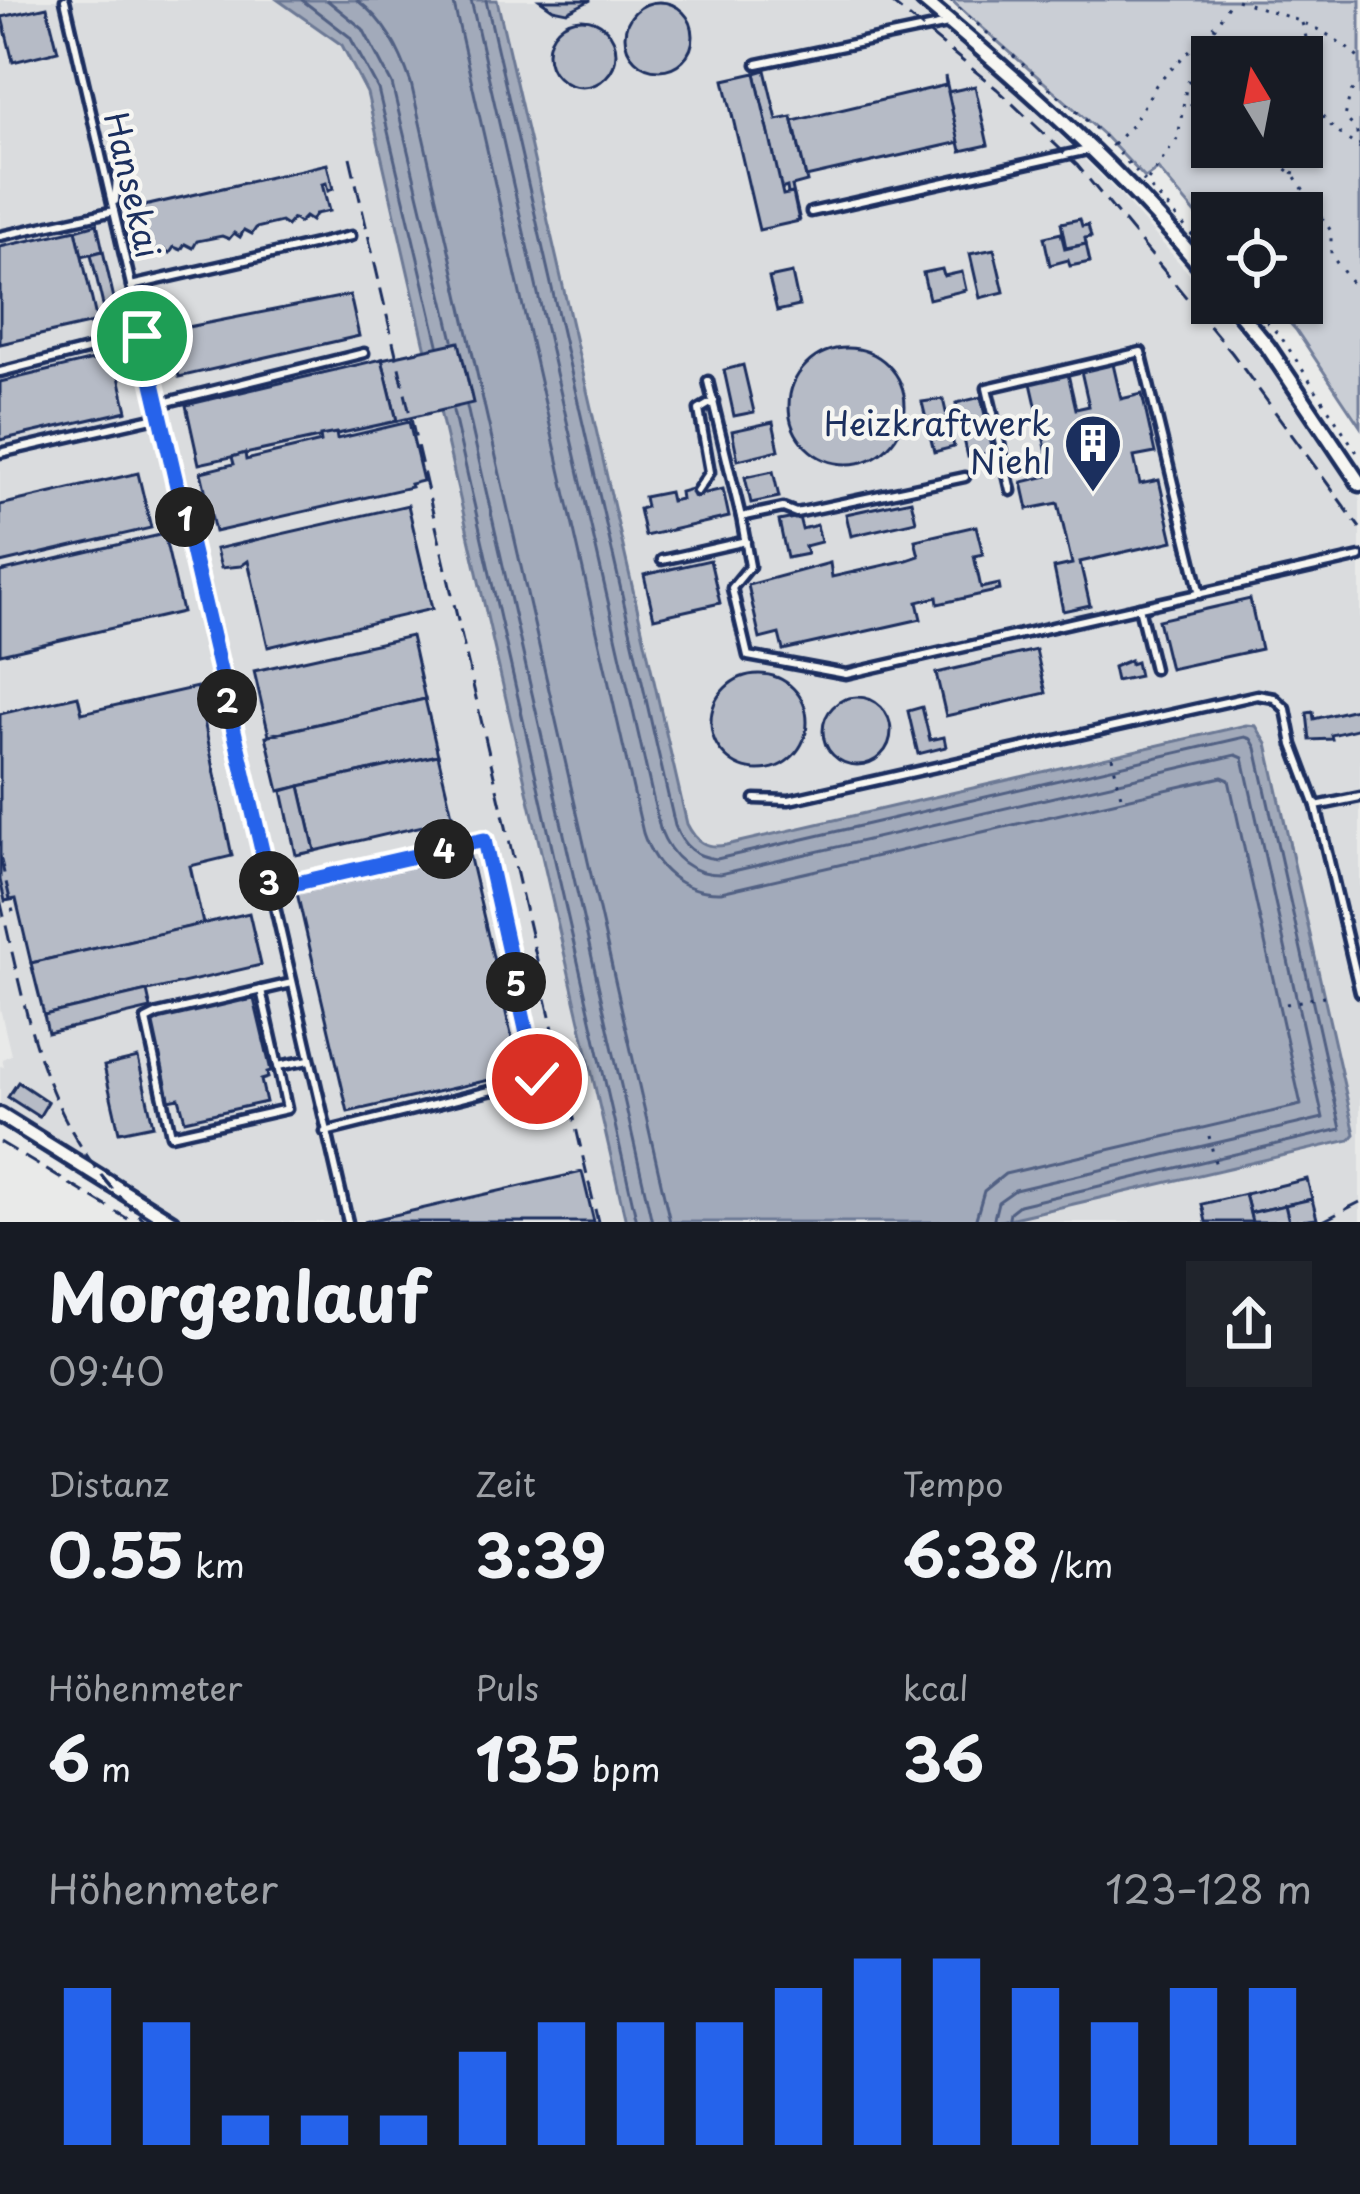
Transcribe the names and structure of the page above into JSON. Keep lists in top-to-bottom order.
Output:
{
  "streets": {
    "lane": ["Hansekai"]
  },
  "places": {
    "building": ["Heizkraftwerk Niehl"]
  },
  "north": "top",
  "page": {
    "pins": [
      "1",
      "2",
      "4",
      "3",
      "5"
    ],
    "heading": ["Morgenlauf", "09:40"],
    "stats": [
      ["Distanz", "0.55 km"],
      ["Zeit", "3:39"],
      ["Tempo", "6:38 /km"],
      ["Höhenmeter", "6 m"],
      ["Puls", "135 bpm"],
      ["kcal", "36"]
    ],
    "chart": ["Höhenmeter", "123–128 m"]
  }
}
